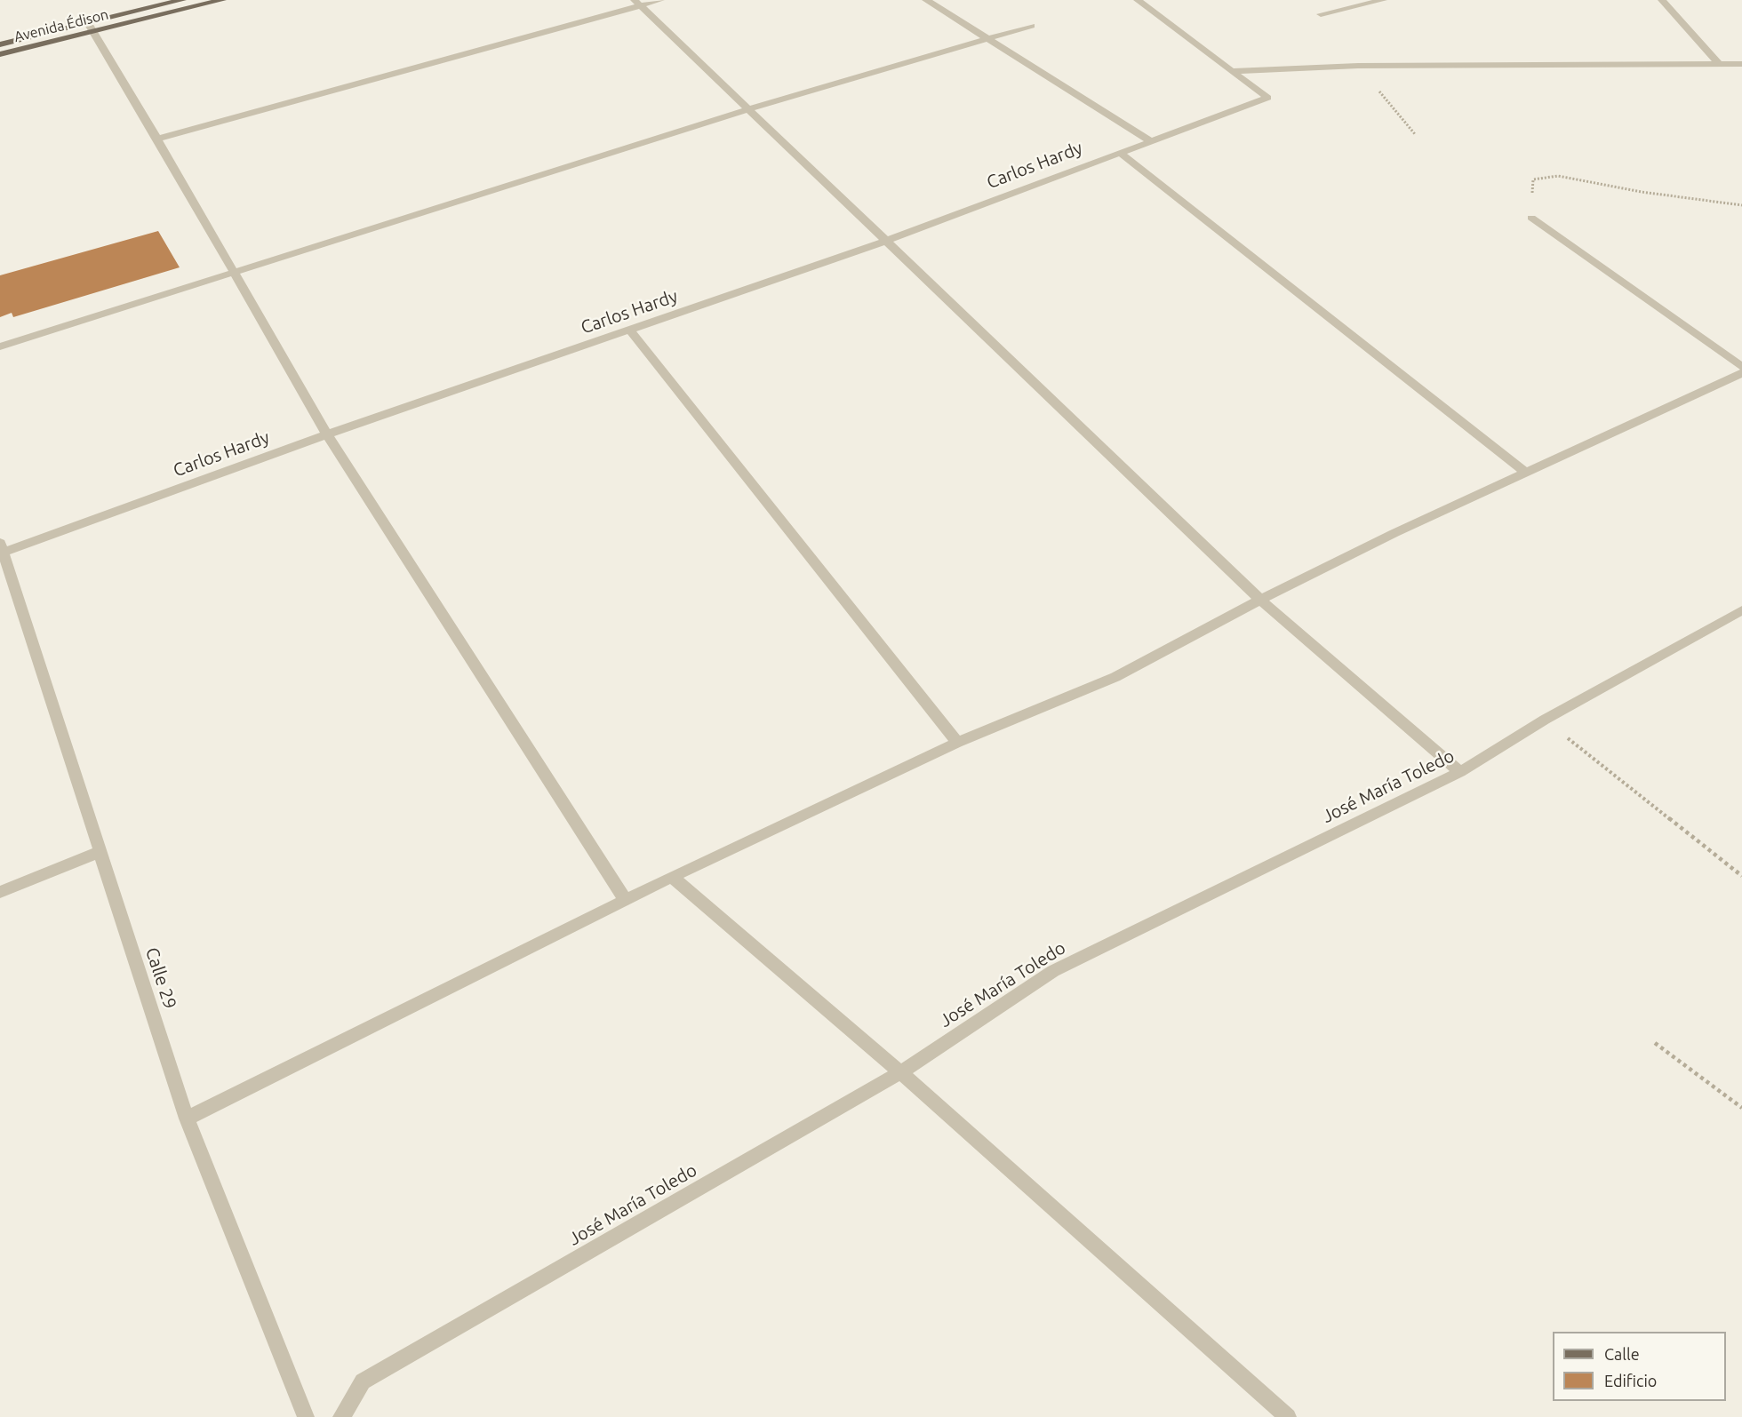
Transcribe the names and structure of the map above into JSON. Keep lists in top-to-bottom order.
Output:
{
  "streets": {
    "main road": ["Avenida Édison"],
    "street": ["Carlos Hardy", "José María Toledo", "Calle 29"]
  },
  "crossings": [
    ["Carlos Hardy", "Calle 29"]
  ],
  "legend": ["Calle", "Edificio"]
}
